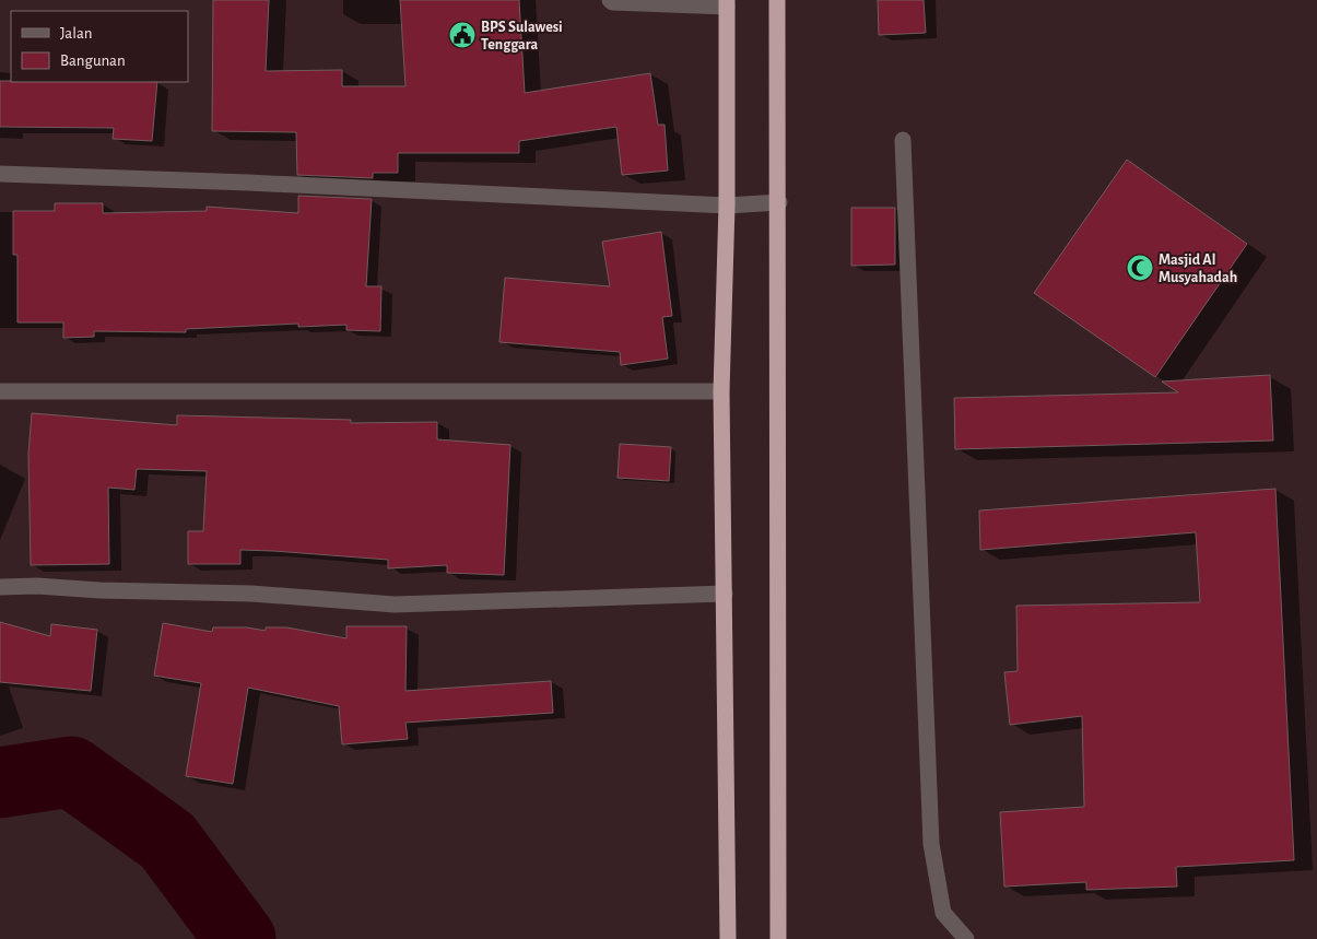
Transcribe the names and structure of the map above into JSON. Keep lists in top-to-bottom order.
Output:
{
  "places": {
    "public building": ["BPS Sulawesi Tenggara"],
    "mosque": ["Masjid Al Musyahadah"]
  },
  "legend": ["Jalan", "Bangunan"]
}
